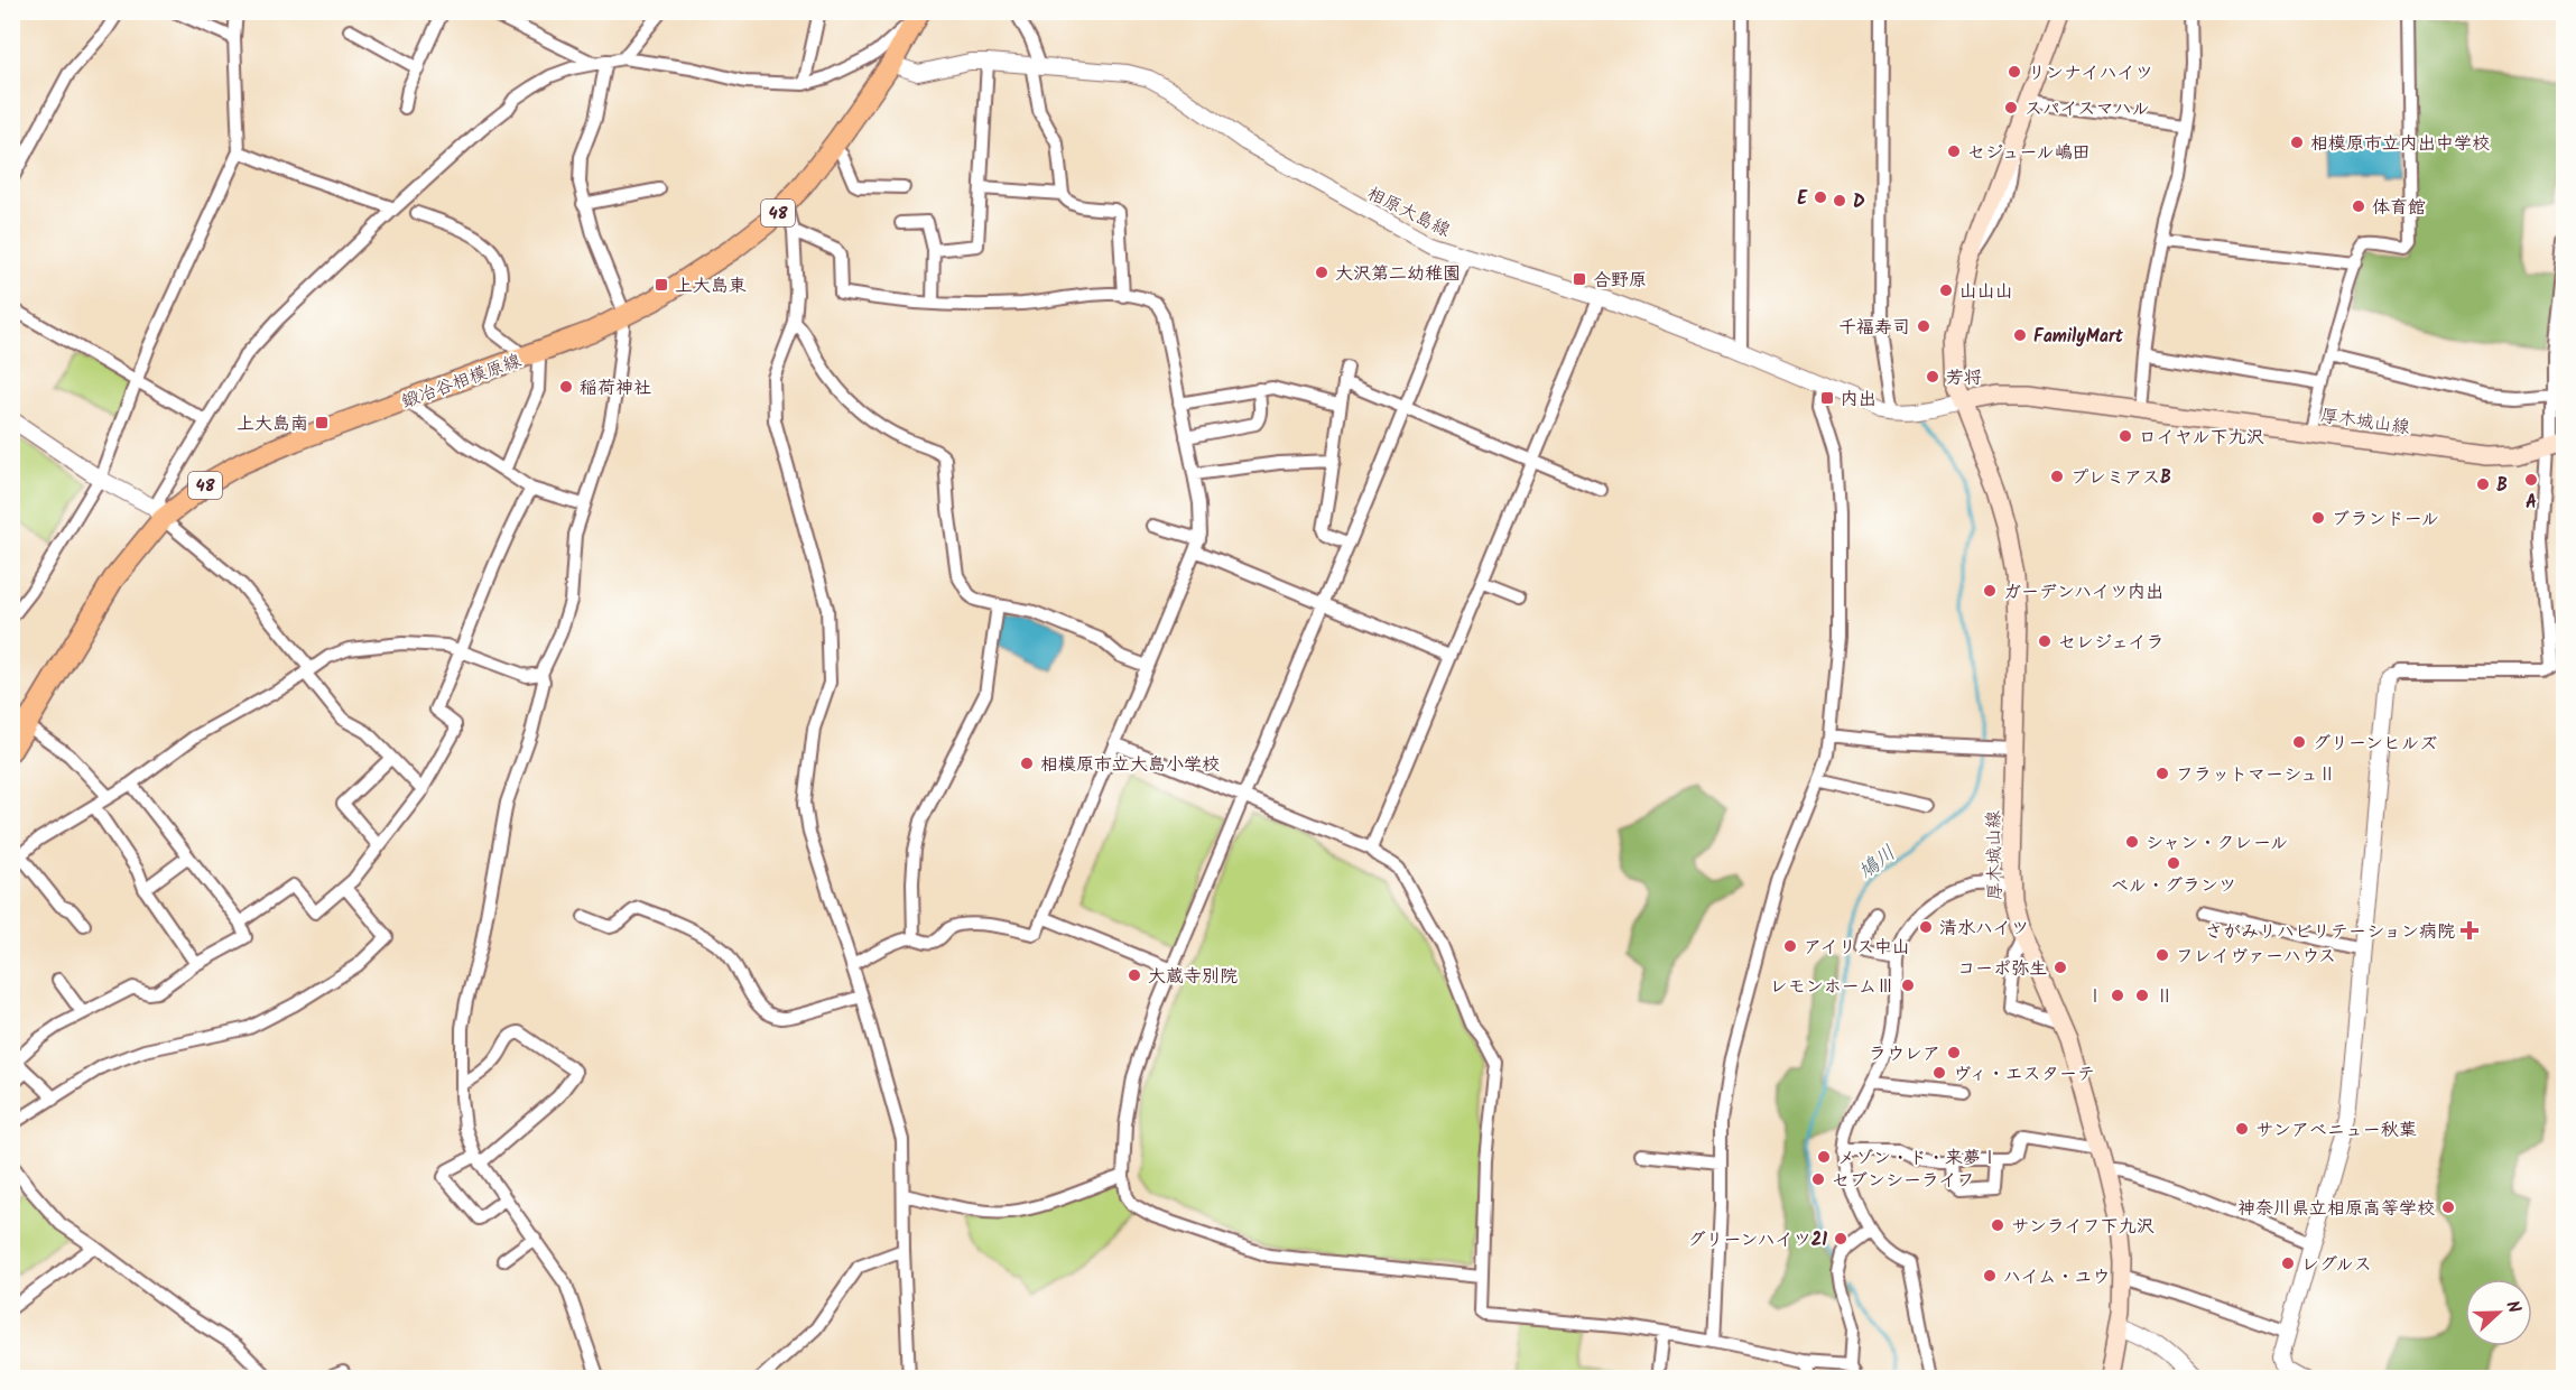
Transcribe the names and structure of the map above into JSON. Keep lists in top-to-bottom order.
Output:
{
  "streets": {
    "main road": ["48", "鍛冶谷相模原線", "厚木城山線"],
    "street": ["相原大島線"]
  },
  "crossings": [
    ["相原大島線", "鍛冶谷相模原線"],
    ["相原大島線", "厚木城山線"]
  ],
  "water": ["鳩川"],
  "places": {
    "other": [
      "リンナイハイツ",
      "スパイスマハル",
      "相模原市立内出中学校",
      "セジュール嶋田",
      "E",
      "D",
      "体育館",
      "大沢第二幼稚園",
      "山山山",
      "千福寿司",
      "FamilyMart",
      "芳将",
      "稲荷神社",
      "ロイヤル下九沢",
      "プレミアスB",
      "A",
      "B",
      "ブランドール",
      "ガーデンハイツ内出",
      "セレジェイラ",
      "グリーンヒルズ",
      "相模原市立大島小学校",
      "フラットマーシュⅡ",
      "シャン・クレール",
      "ベル・グランツ",
      "清水ハイツ",
      "アイリス中山",
      "フレイヴァーハウス",
      "コーポ弥生",
      "大蔵寺別院",
      "レモンホームⅢ",
      "Ⅰ",
      "Ⅱ",
      "ラウレア",
      "ヴィ・エスターテ",
      "サンアベニュー秋葉",
      "メゾン・ド・来夢Ⅰ",
      "セブンシーライフ",
      "神奈川県立相原高等学校",
      "サンライフ下九沢",
      "グリーンハイツ21",
      "レグルス",
      "ハイム・ユウ"
    ],
    "transit": [
      "合野原",
      "上大島東",
      "内出",
      "上大島南"
    ],
    "health": ["さがみリハビリテーション病院"]
  },
  "north": "right"
}
